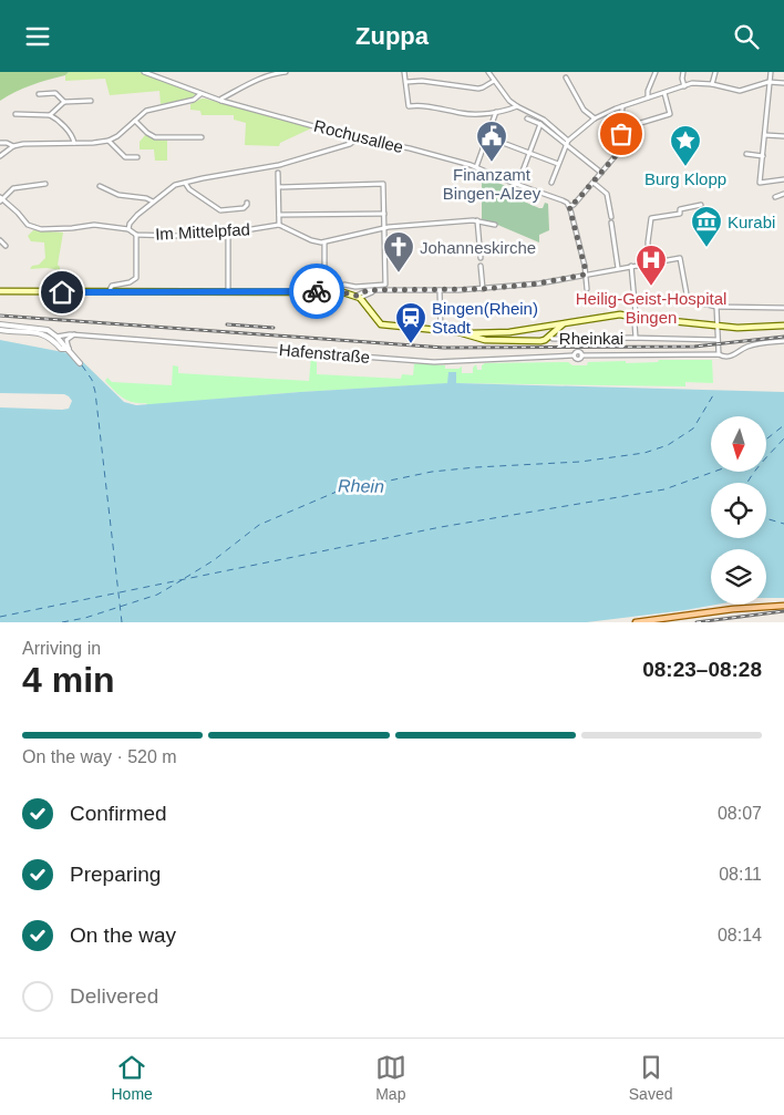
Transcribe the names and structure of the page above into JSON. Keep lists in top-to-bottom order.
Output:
{
  "streets": {
    "street": [
      "Rochusallee",
      "Im Mittelpfad",
      "Rheinkai",
      "Hafenstraße"
    ]
  },
  "water": ["Rhein"],
  "places": {
    "public building": ["Finanzamt Bingen-Alzey"],
    "place": ["Burg Klopp"],
    "museum": ["Kurabi"],
    "church": ["Johanneskirche"],
    "hospital": ["Heilig-Geist-Hospital Bingen"],
    "station": ["Bingen(Rhein) Stadt"]
  },
  "north": "bottom",
  "page": {
    "header": "Zuppa",
    "heading": ["4 min", "Arriving in", "08:23–08:28"],
    "bar": "On the way · 520 m",
    "list": [
      ["Confirmed", "08:07"],
      ["Preparing", "08:11"],
      ["On the way", "08:14"],
      "Delivered"
    ],
    "tabs": ["Home", "Map", "Saved"]
  }
}
